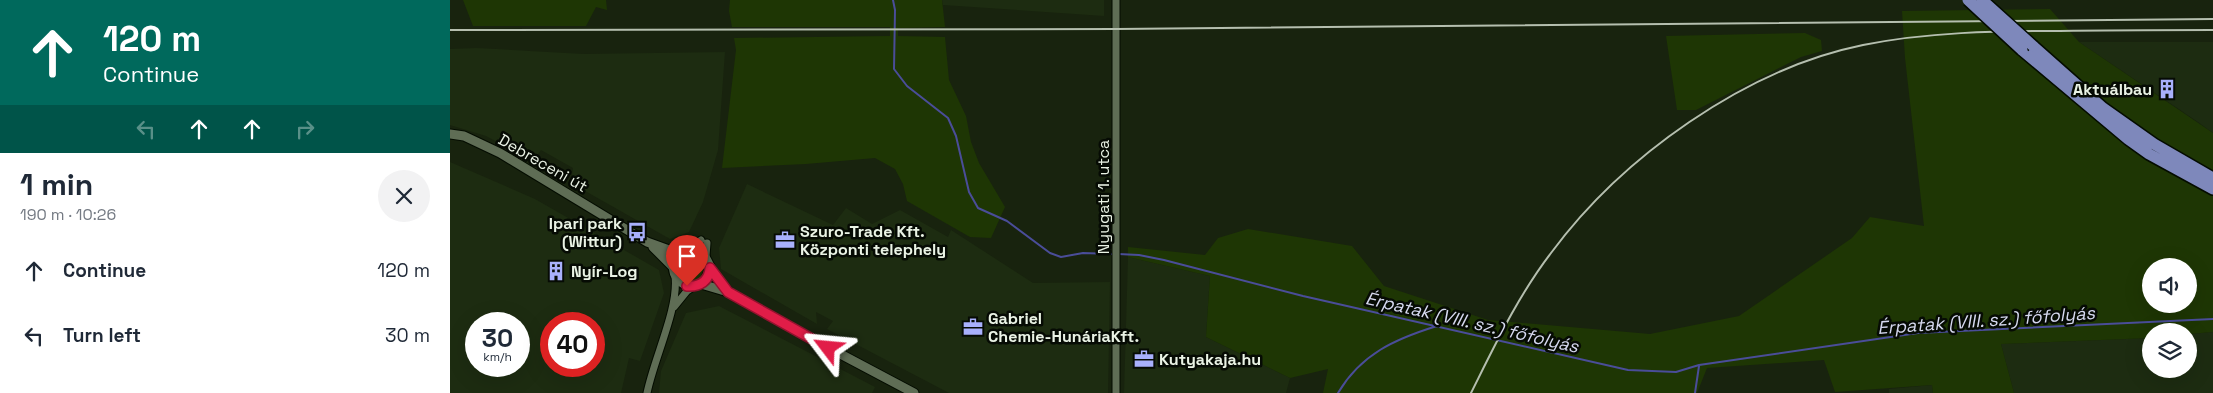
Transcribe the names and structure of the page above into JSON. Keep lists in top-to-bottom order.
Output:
{
  "streets": {
    "street": ["Debreceni út", "Nyugati 1. utca"]
  },
  "water": ["Érpatak (VIII. sz.) főfolyás"],
  "places": {
    "building": ["Aktuálbau", "Nyír-Log"],
    "bus stop": ["Ipari park (Wittur)"],
    "office": ["Szuro-Trade Kft. Központi telephely", "Gabriel Chemie-HunáriaKft.", "Kutyakaja.hu"]
  },
  "page": {
    "turn": ["120 m", "Continue"],
    "heading": ["1 min", "190 m · 10:26"],
    "list": [
      {
        "name": "Continue",
        "value": "120 m"
      },
      {
        "name": "Turn left",
        "value": "30 m"
      }
    ],
    "speed": "30 km/h",
    "limit": "40"
  }
}
